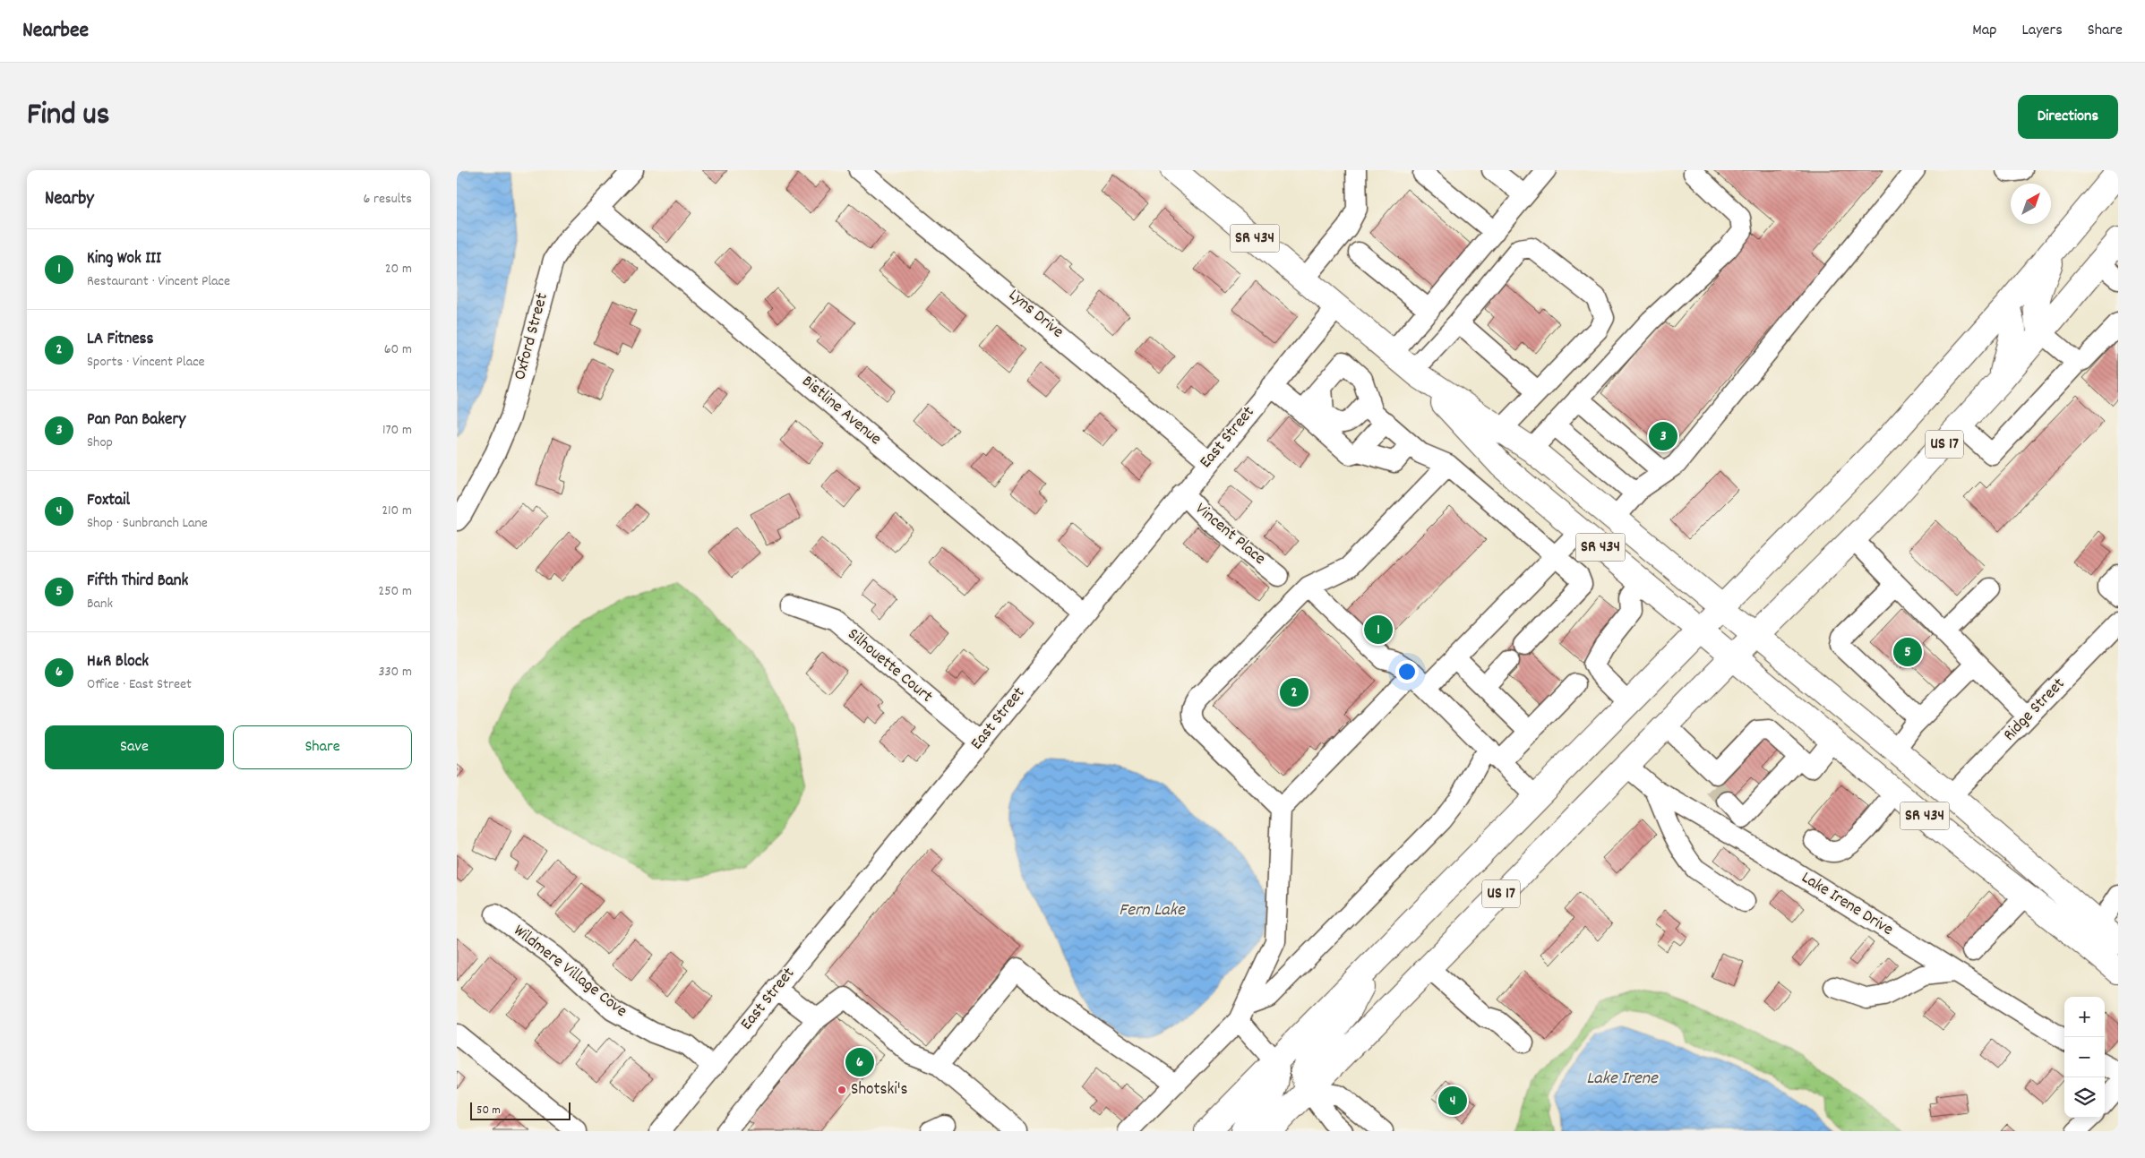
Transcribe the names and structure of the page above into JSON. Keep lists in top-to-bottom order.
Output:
{
  "streets": {
    "main road": ["SR 434", "US 17"],
    "street": [
      "Lyns Drive",
      "Oxford Street",
      "Bistline Avenue",
      "East Street",
      "Vincent Place",
      "Silhouette Court",
      "Ridge Street",
      "Lake Irene Drive",
      "Wildmere Village Cove"
    ]
  },
  "crossings": [
    ["SR 434", "East Street"],
    ["SR 434", "US 17"],
    ["SR 434", "Ridge Street"],
    ["Lyns Drive", "East Street"],
    ["Oxford Street", "Bistline Avenue"],
    ["Bistline Avenue", "East Street"],
    ["East Street", "Vincent Place"],
    ["East Street", "Silhouette Court"],
    ["East Street", "Wildmere Village Cove"],
    ["US 17", "Lake Irene Drive"]
  ],
  "water": ["Fern Lake", "Lake Irene"],
  "places": ["Shotski's"],
  "scale_bar": "50 m",
  "north": "top right",
  "page": {
    "header": "Nearbee",
    "nav": ["Map", "Layers", "Share"],
    "title": "Find us",
    "buttons": [
      "Directions",
      ["Save", "Share"]
    ],
    "heading": ["Nearby", "6 results"],
    "list": [
      {
        "mark": "1",
        "name": "King Wok III",
        "note": "Restaurant · Vincent Place",
        "value": "20 m"
      },
      {
        "mark": "2",
        "name": "LA Fitness",
        "note": "Sports · Vincent Place",
        "value": "60 m"
      },
      {
        "mark": "3",
        "name": "Pan Pan Bakery",
        "note": "Shop",
        "value": "170 m"
      },
      {
        "mark": "4",
        "name": "Foxtail",
        "note": "Shop · Sunbranch Lane",
        "value": "210 m"
      },
      {
        "mark": "5",
        "name": "Fifth Third Bank",
        "note": "Bank",
        "value": "250 m"
      },
      {
        "mark": "6",
        "name": "H&R Block",
        "note": "Office · East Street",
        "value": "330 m"
      }
    ],
    "pins": [
      "3",
      "1",
      "5",
      "2",
      "6",
      "4"
    ],
    "map_buttons": ["+", "−"],
    "scale": "50 m"
  }
}
